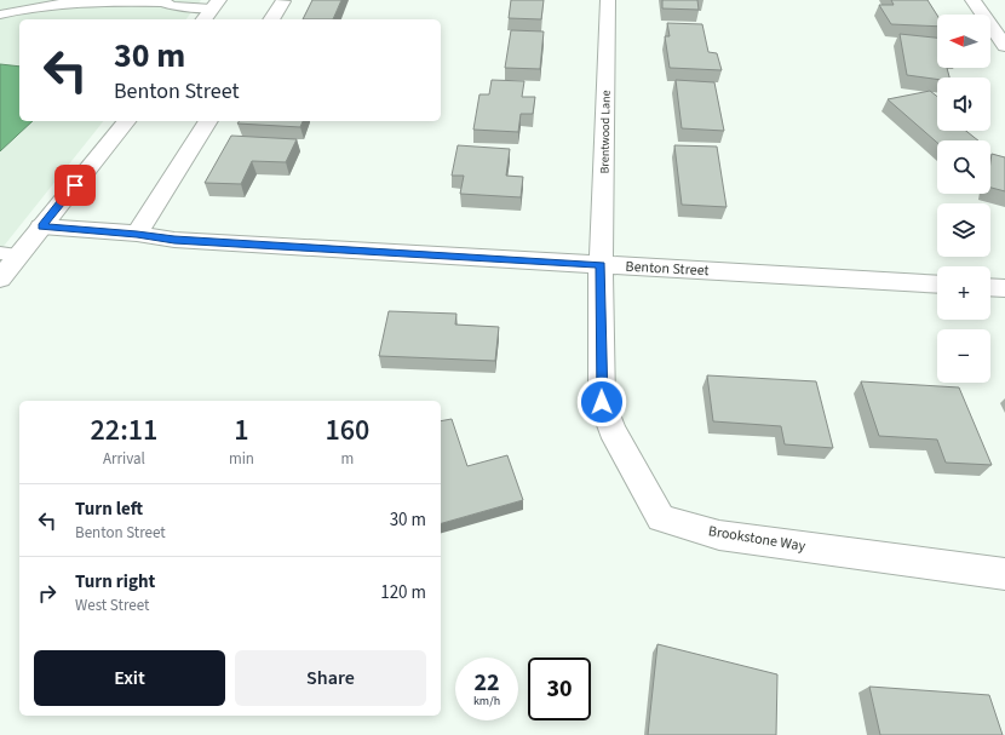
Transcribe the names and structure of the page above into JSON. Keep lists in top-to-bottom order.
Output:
{
  "streets": {
    "street": ["Brentwood Lane", "Benton Street", "Brookstone Way"]
  },
  "crossings": [
    ["Brentwood Lane", "Benton Street"],
    ["Brentwood Lane", "Brookstone Way"],
    ["Benton Street", "Brookstone Way"]
  ],
  "north": "left",
  "page": {
    "map_buttons": ["+", "−"],
    "turn": ["30 m", "Benton Street"],
    "eta": [
      "22:11",
      "Arrival",
      "1",
      "min",
      "160",
      "m"
    ],
    "list": [
      {
        "name": "Turn left",
        "note": "Benton Street",
        "value": "30 m"
      },
      {
        "name": "Turn right",
        "note": "West Street",
        "value": "120 m"
      }
    ],
    "buttons": ["Exit", "Share"],
    "speed": "22 km/h",
    "limit": "30"
  }
}
